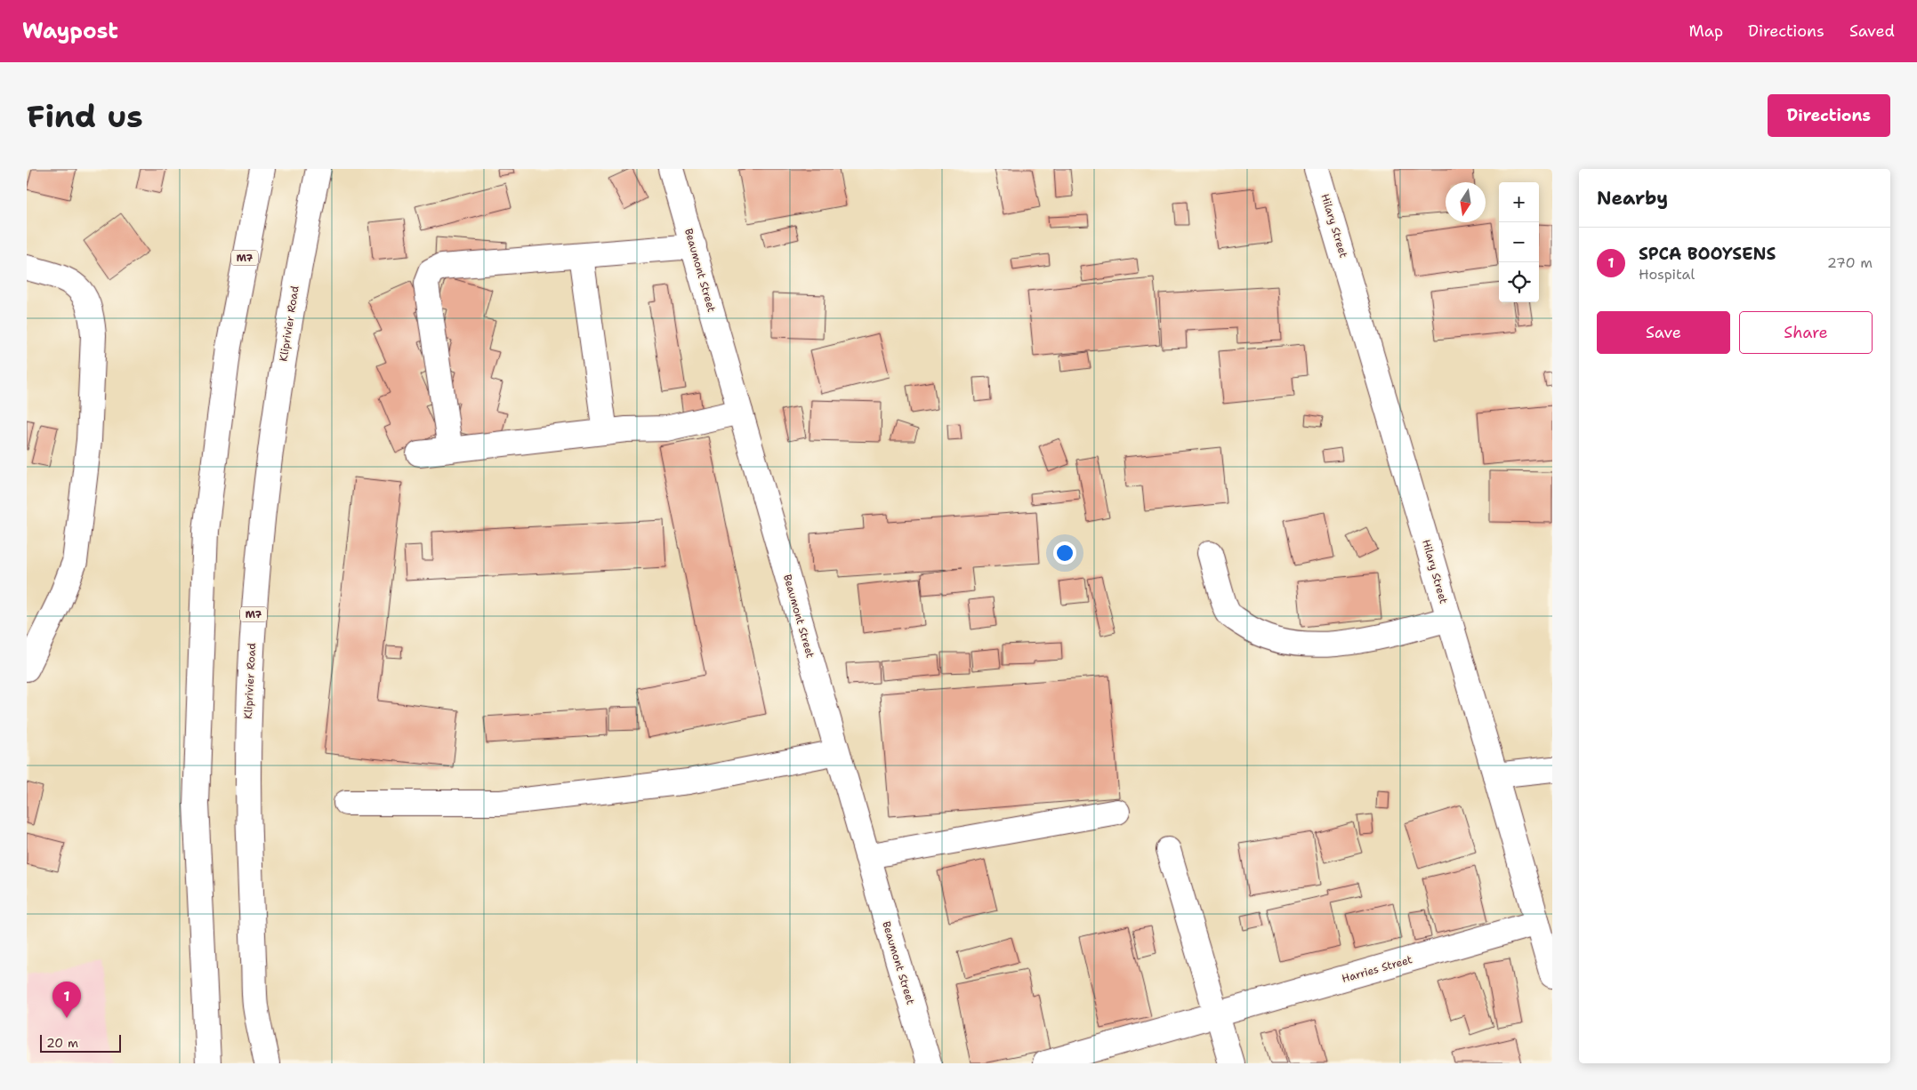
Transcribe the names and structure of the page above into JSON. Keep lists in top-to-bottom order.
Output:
{
  "streets": {
    "street": [
      "Hilary Street",
      "M7",
      "Beaumont Street",
      "Kliprivier Road",
      "Harries Street"
    ]
  },
  "crossings": [
    ["Hilary Street", "Harries Street"]
  ],
  "scale_bar": "20 m",
  "north": "bottom",
  "page": {
    "header": "Waypost",
    "nav": ["Map", "Directions", "Saved"],
    "buttons": [
      "Directions",
      ["Save", "Share"]
    ],
    "title": "Find us",
    "heading": "Nearby",
    "map_buttons": ["+", "−"],
    "list": [
      {
        "mark": "1",
        "name": "SPCA BOOYSENS",
        "note": "Hospital",
        "value": "270 m"
      }
    ],
    "pins": "1",
    "scale": "20 m"
  }
}
